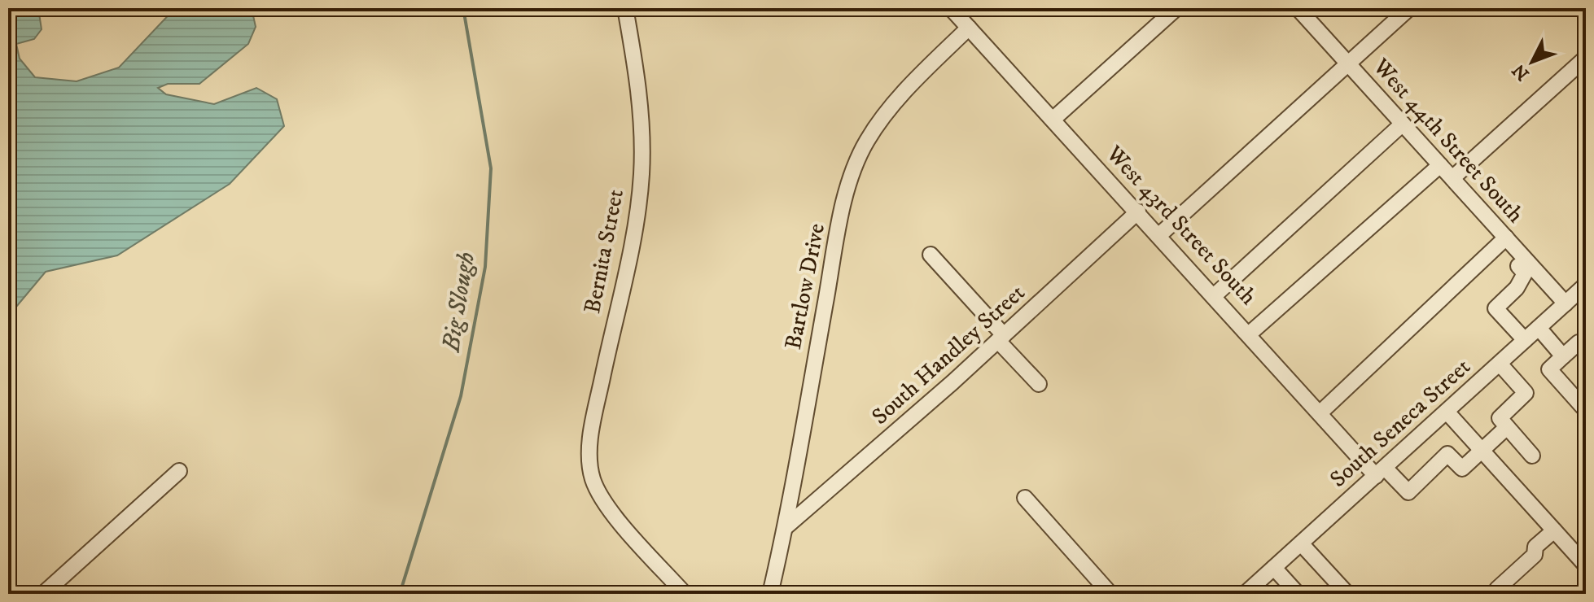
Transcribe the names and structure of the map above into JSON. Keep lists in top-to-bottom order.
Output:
{
  "streets": {
    "street": [
      "West 44th Street South",
      "West 43rd Street South",
      "Bernita Street",
      "Bartlow Drive",
      "South Handley Street",
      "South Seneca Street"
    ]
  },
  "crossings": [
    ["West 44th Street South", "South Seneca Street"],
    ["West 43rd Street South", "Bartlow Drive"],
    ["West 43rd Street South", "South Handley Street"],
    ["West 43rd Street South", "South Seneca Street"],
    ["Bartlow Drive", "South Handley Street"]
  ],
  "water": ["Big Slough"],
  "north": "bottom left"
}
